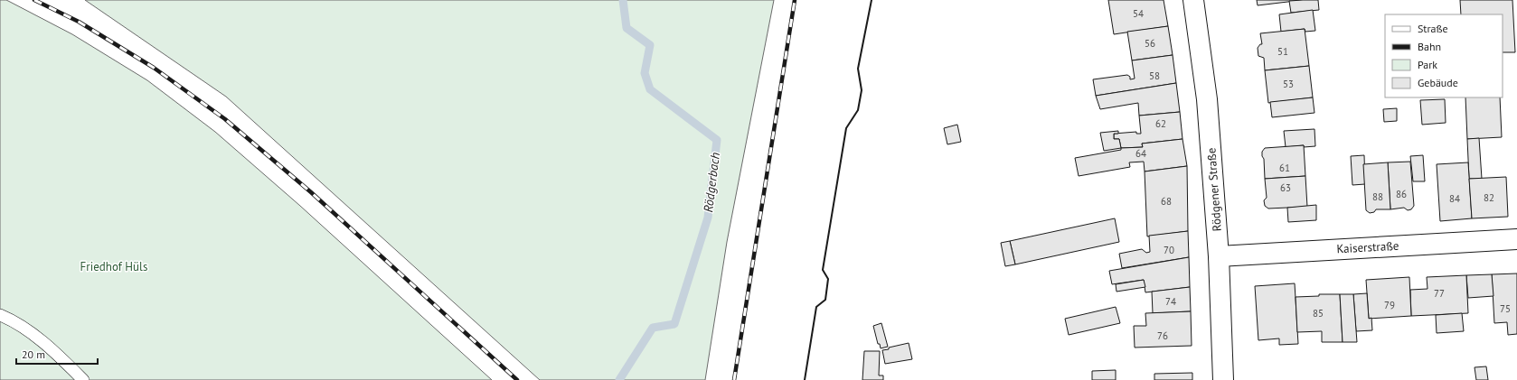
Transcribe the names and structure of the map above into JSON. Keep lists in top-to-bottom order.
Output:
{
  "streets": {
    "street": ["Rödgener Straße", "Kaiserstraße"]
  },
  "crossings": [
    ["Rödgener Straße", "Kaiserstraße"]
  ],
  "water": ["Rödgerbach"],
  "parks": ["Friedhof Hüls"],
  "house_numbers": [
    "54",
    "56",
    "51",
    "58",
    "53",
    "62",
    "64",
    "61",
    "63",
    "86",
    "88",
    "82",
    "84",
    "68",
    "70",
    "77",
    "74",
    "79",
    "75",
    "85",
    "76"
  ],
  "legend": [
    "Straße",
    "Bahn",
    "Park",
    "Gebäude"
  ],
  "scale_bar": "20 m"
}
